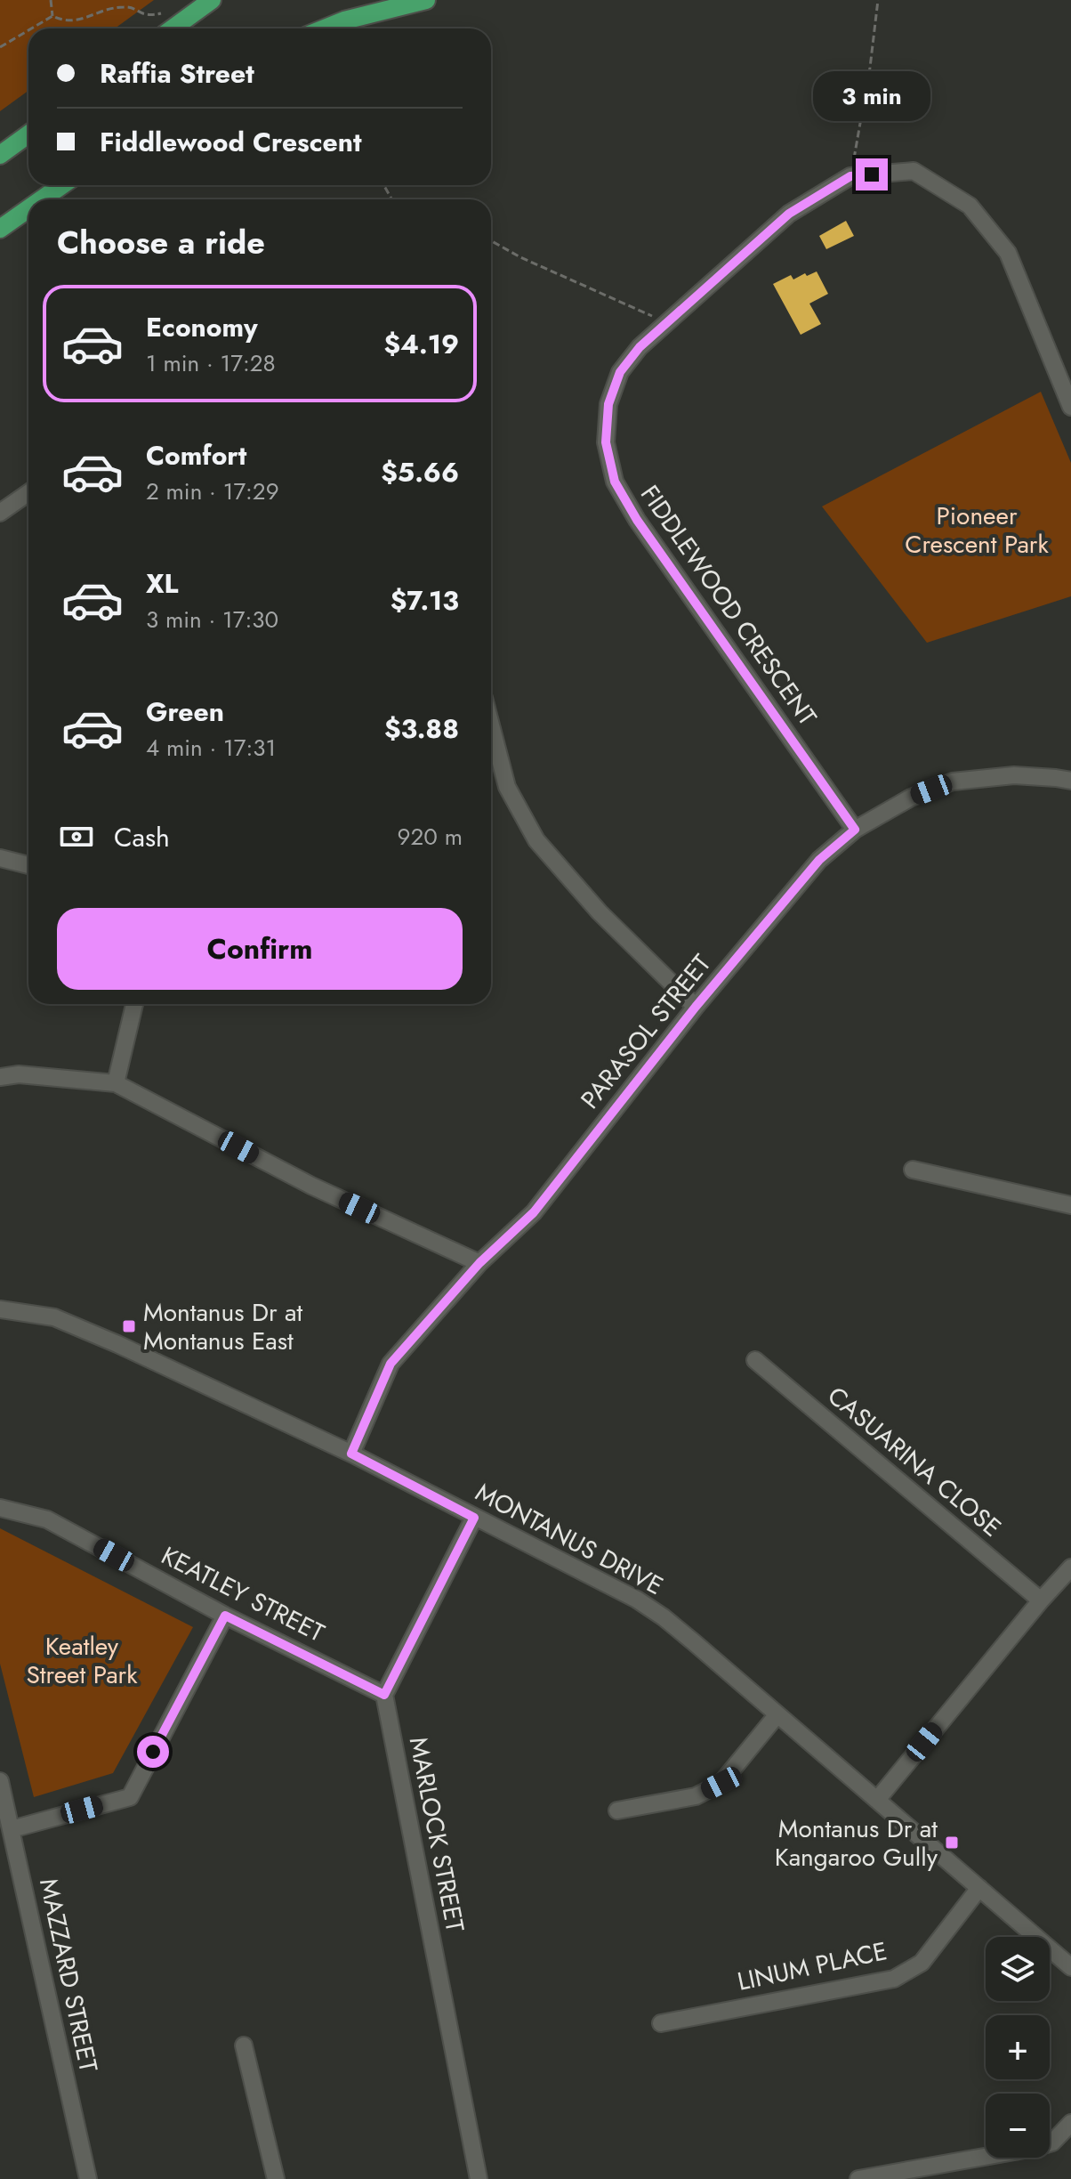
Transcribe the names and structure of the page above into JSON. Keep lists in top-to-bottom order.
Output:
{
  "streets": {
    "street": [
      "FIDDLEWOOD CRESCENT",
      "PARASOL STREET",
      "CASUARINA CLOSE",
      "MONTANUS DRIVE",
      "KEATLEY STREET",
      "MARLOCK STREET",
      "LINUM PLACE",
      "MAZZARD STREET"
    ]
  },
  "crossings": [
    ["FIDDLEWOOD CRESCENT", "PARASOL STREET"],
    ["PARASOL STREET", "MONTANUS DRIVE"],
    ["MONTANUS DRIVE", "LINUM PLACE"],
    ["KEATLEY STREET", "MARLOCK STREET"]
  ],
  "parks": ["Pioneer Crescent Park", "Keatley Street Park"],
  "places": {
    "transit": ["Montanus Dr at Montanus East", "Montanus Dr at Kangaroo Gully"]
  },
  "page": {
    "banner": ["Raffia Street", "Fiddlewood Crescent"],
    "bubble": "3 min",
    "heading": "Choose a ride",
    "list": [
      {
        "name": "Economy",
        "note": "1 min · 17:28",
        "value": "$4.19"
      },
      {
        "name": "Comfort",
        "note": "2 min · 17:29",
        "value": "$5.66"
      },
      {
        "name": "XL",
        "note": "3 min · 17:30",
        "value": "$7.13"
      },
      {
        "name": "Green",
        "note": "4 min · 17:31",
        "value": "$3.88"
      }
    ],
    "pay": ["Cash", "920 m"],
    "buttons": "Confirm",
    "map_buttons": ["+", "−"]
  }
}
